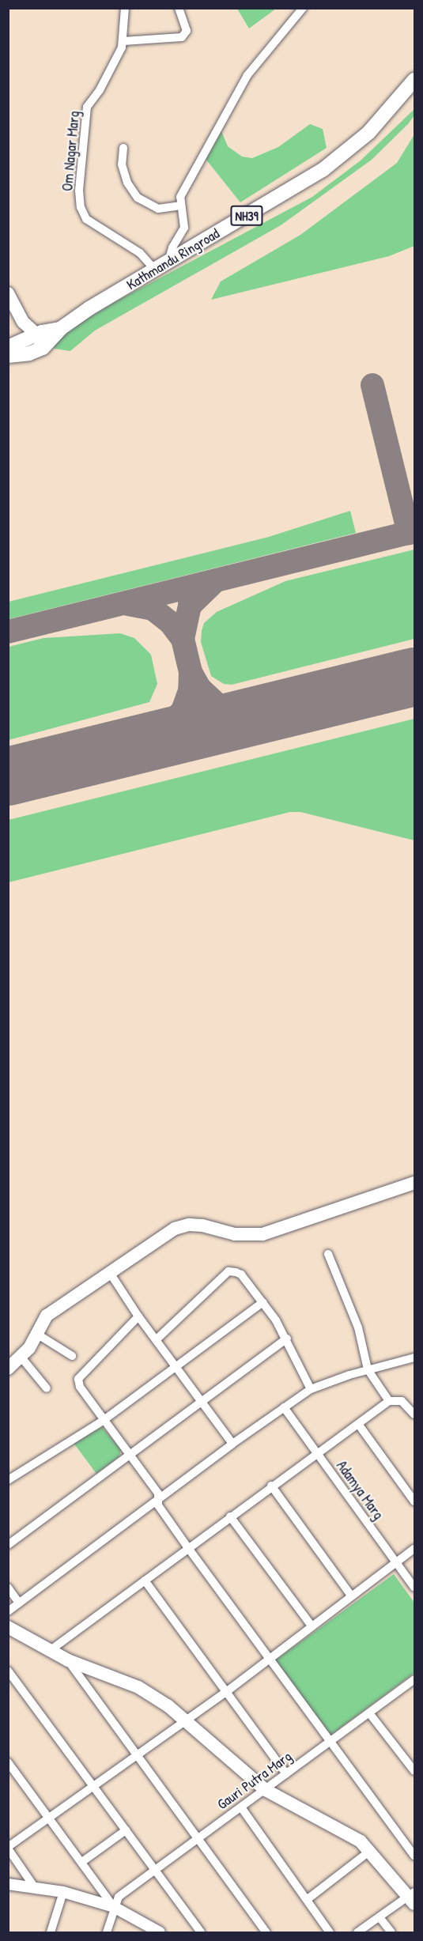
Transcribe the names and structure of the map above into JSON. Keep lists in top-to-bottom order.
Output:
{
  "streets": {
    "highway": ["NH39", "Kathmandu Ringroad"],
    "street": ["Om Nagar Marg", "Adamya Marg", "Gauri Putra Marg"]
  },
  "crossings": [
    ["Om Nagar Marg", "Kathmandu Ringroad"]
  ]
}
